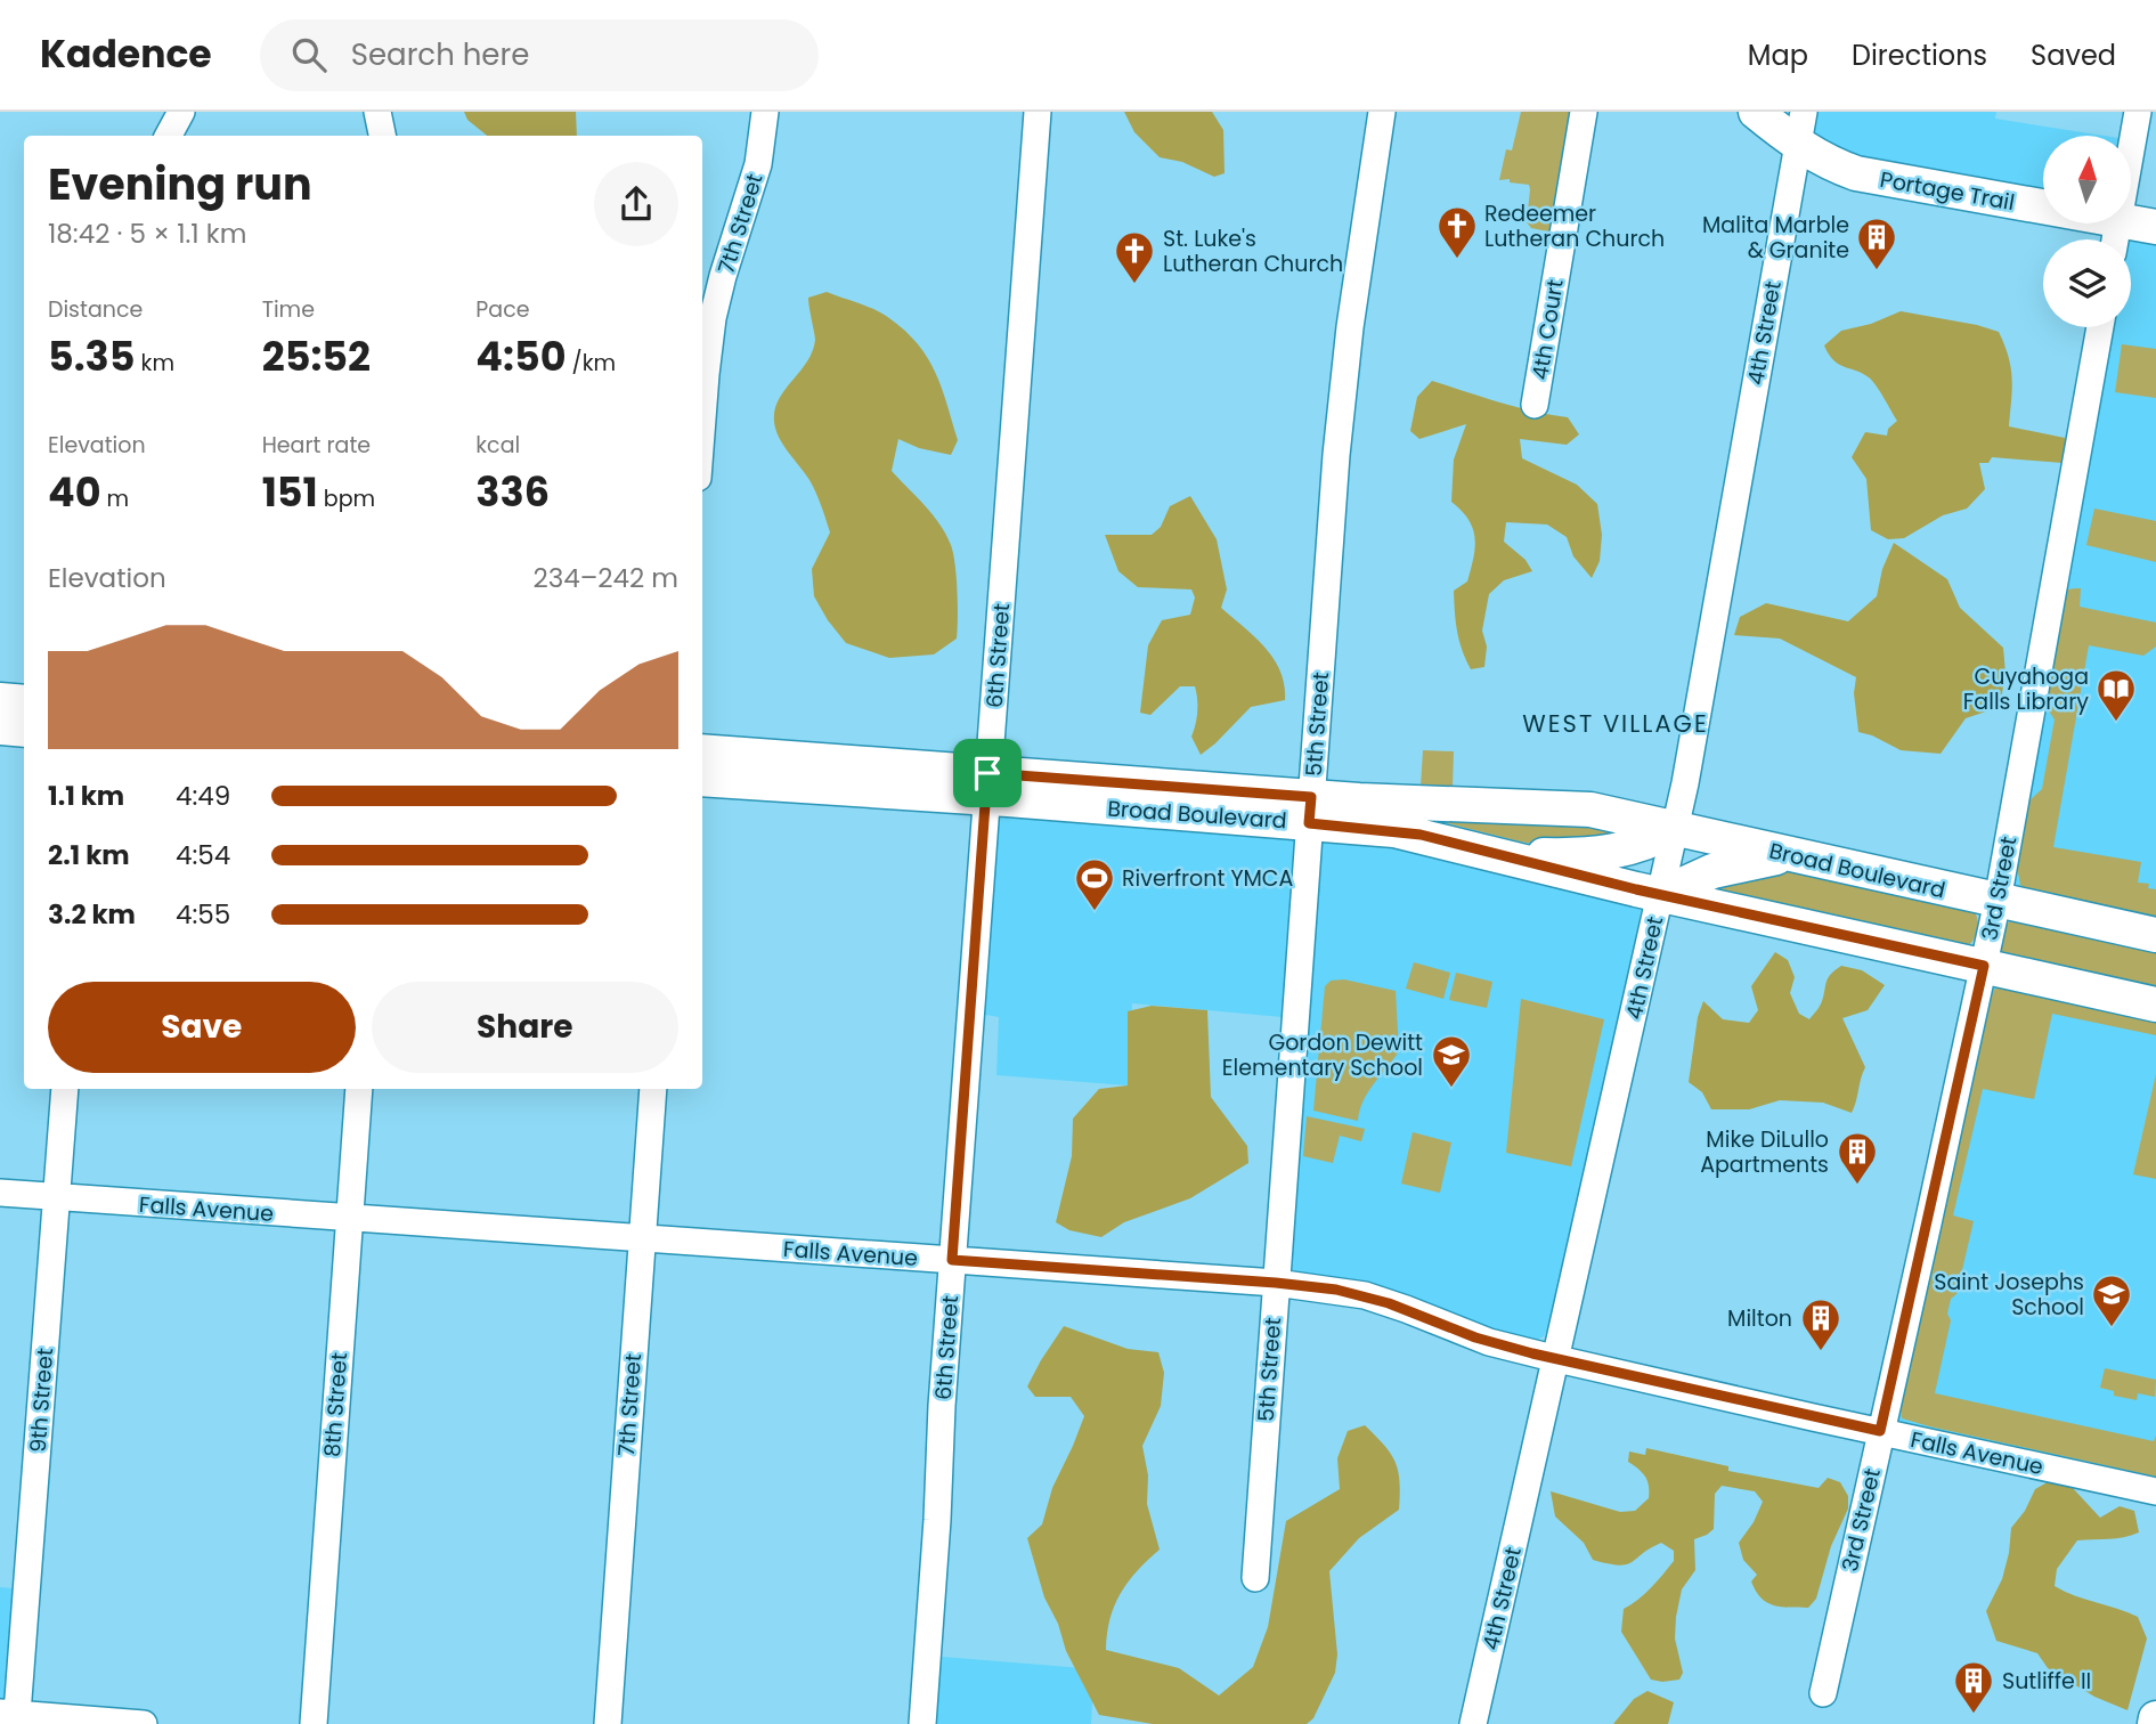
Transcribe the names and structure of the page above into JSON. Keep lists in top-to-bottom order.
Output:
{
  "streets": {
    "main road": ["Portage Trail", "Broad Boulevard"],
    "street": [
      "7th Street",
      "4th Court",
      "4th Street",
      "6th Street",
      "5th Street",
      "3rd Street",
      "Falls Avenue",
      "9th Street",
      "8th Street"
    ]
  },
  "crossings": [
    ["Portage Trail", "4th Street"],
    ["7th Street", "Falls Avenue"],
    ["4th Street", "Broad Boulevard"],
    ["4th Street", "Falls Avenue"],
    ["6th Street", "Broad Boulevard"],
    ["6th Street", "Falls Avenue"],
    ["5th Street", "Broad Boulevard"],
    ["5th Street", "Falls Avenue"],
    ["Broad Boulevard", "3rd Street"],
    ["3rd Street", "Falls Avenue"],
    ["Falls Avenue", "9th Street"],
    ["Falls Avenue", "8th Street"]
  ],
  "districts": ["WEST VILLAGE"],
  "places": {
    "church": ["Redeemer Lutheran Church", "St. Luke's Lutheran Church"],
    "building": [
      "Malita Marble & Granite",
      "Mike DiLullo Apartments",
      "Milton",
      "Sutliffe II"
    ],
    "library": ["Cuyahoga Falls Library"],
    "sports": ["Riverfront YMCA"],
    "school or university": ["Gordon Dewitt Elementary School", "Saint Josephs School"]
  },
  "north": "top",
  "page": {
    "header": "Kadence",
    "search": "Search here",
    "nav": ["Map", "Directions", "Saved"],
    "heading": ["Evening run", "18:42 · 5 × 1.1 km"],
    "stats": [
      ["Distance", "5.35 km"],
      ["Time", "25:52"],
      ["Pace", "4:50 /km"],
      ["Elevation", "40 m"],
      ["Heart rate", "151 bpm"],
      ["kcal", "336"]
    ],
    "chart": ["Elevation", "234–242 m"],
    "list": [
      {
        "name": "1.1 km",
        "note": "4:49"
      },
      {
        "name": "2.1 km",
        "note": "4:54"
      },
      {
        "name": "3.2 km",
        "note": "4:55"
      }
    ],
    "buttons": ["Save", "Share"]
  }
}
